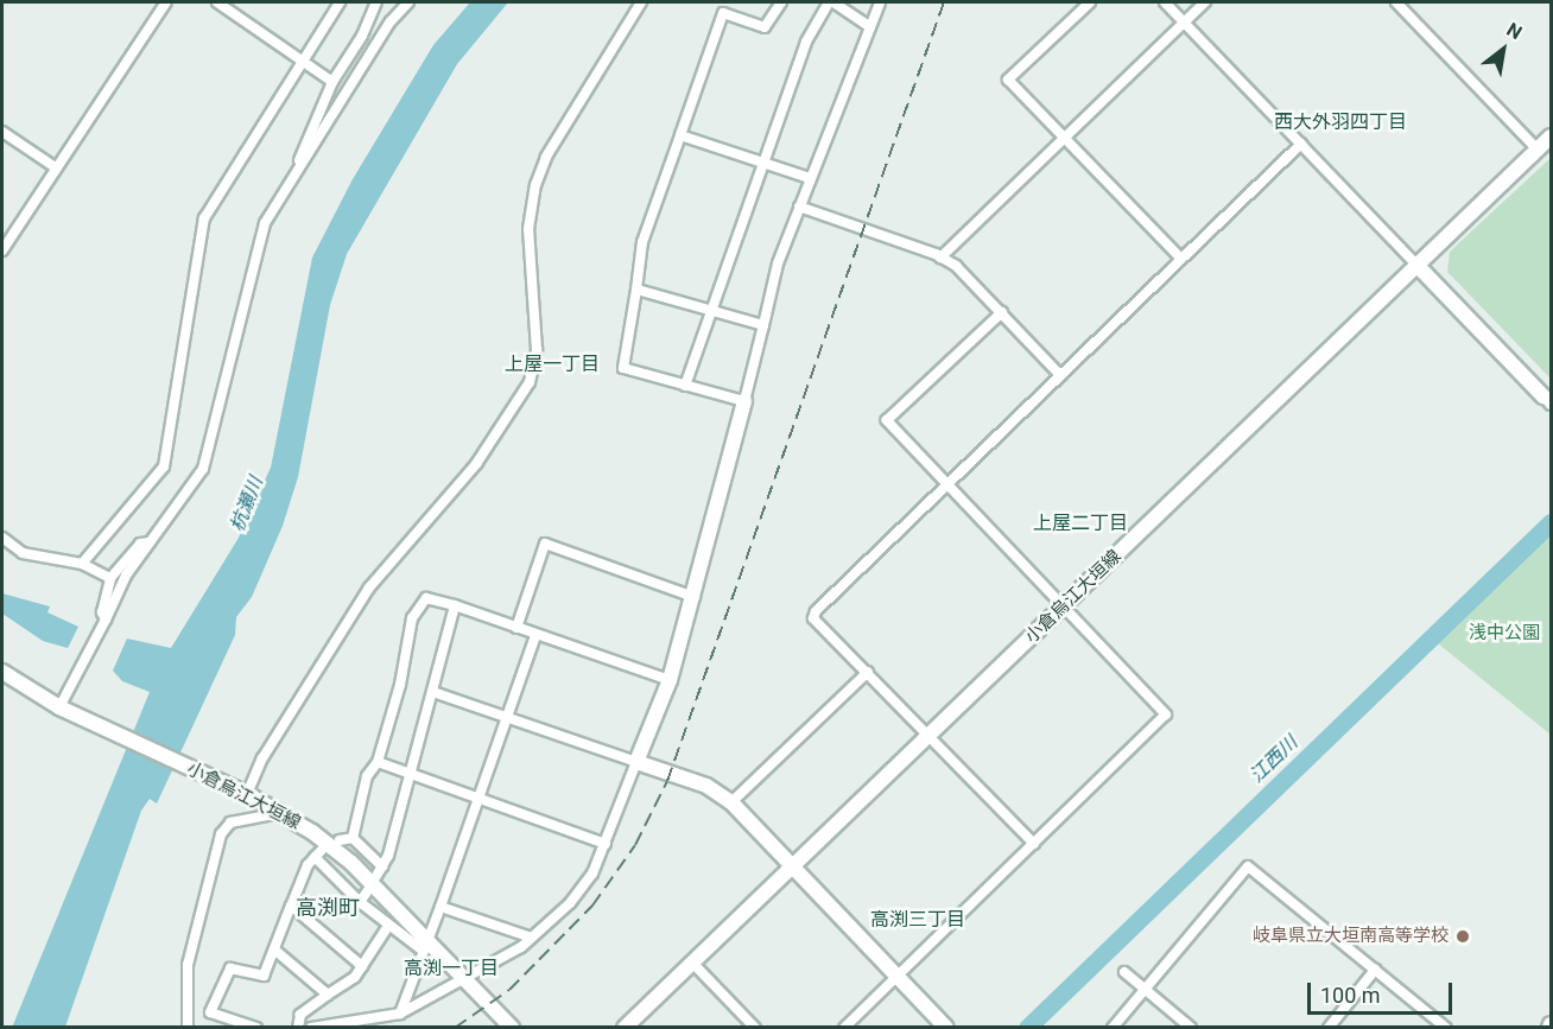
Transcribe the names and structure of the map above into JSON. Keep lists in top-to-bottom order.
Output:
{
  "streets": {
    "main road": ["小倉烏江大垣線"]
  },
  "districts": [
    "西大外羽四丁目",
    "上屋一丁目",
    "上屋二丁目",
    "高渕町",
    "高渕三丁目",
    "高渕一丁目"
  ],
  "water": ["杭瀬川", "江西川"],
  "parks": ["浅中公園"],
  "places": ["岐阜県立大垣南高等学校"],
  "scale_bar": "100 m",
  "north": "top right"
}
